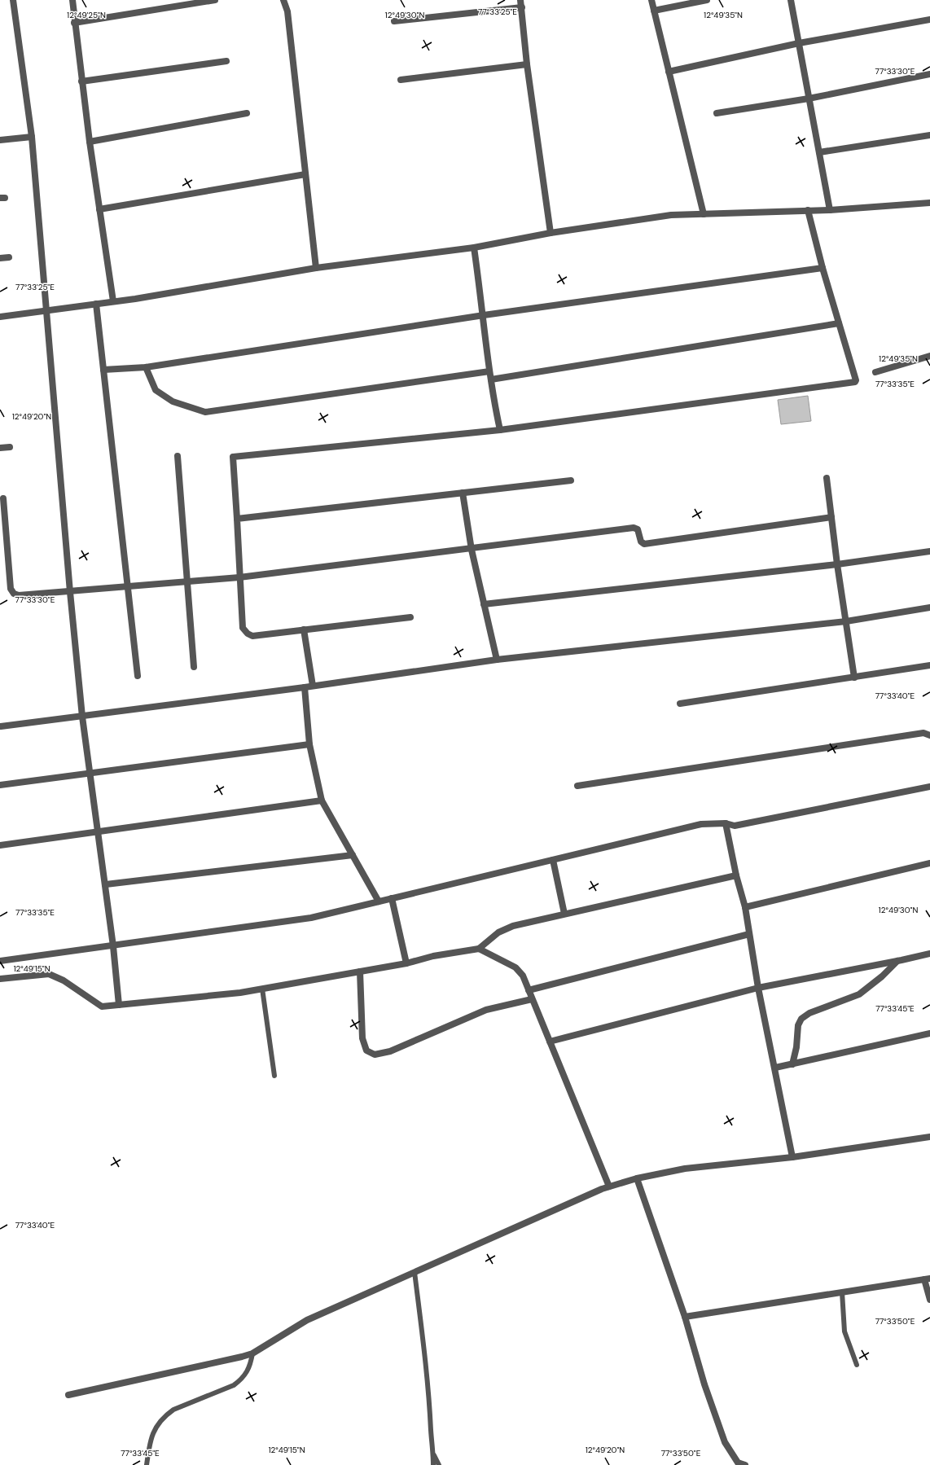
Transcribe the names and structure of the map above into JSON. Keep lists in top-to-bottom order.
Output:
{
  "coordinates": [
    "77°33'25\"E",
    "12°49'25\"N",
    "12°49'30\"N",
    "12°49'35\"N",
    "77°33'30\"E",
    "77°33'35\"E",
    "12°49'20\"N",
    "77°33'40\"E",
    "12°49'15\"N",
    "77°33'45\"E",
    "77°33'50\"E"
  ]
}
